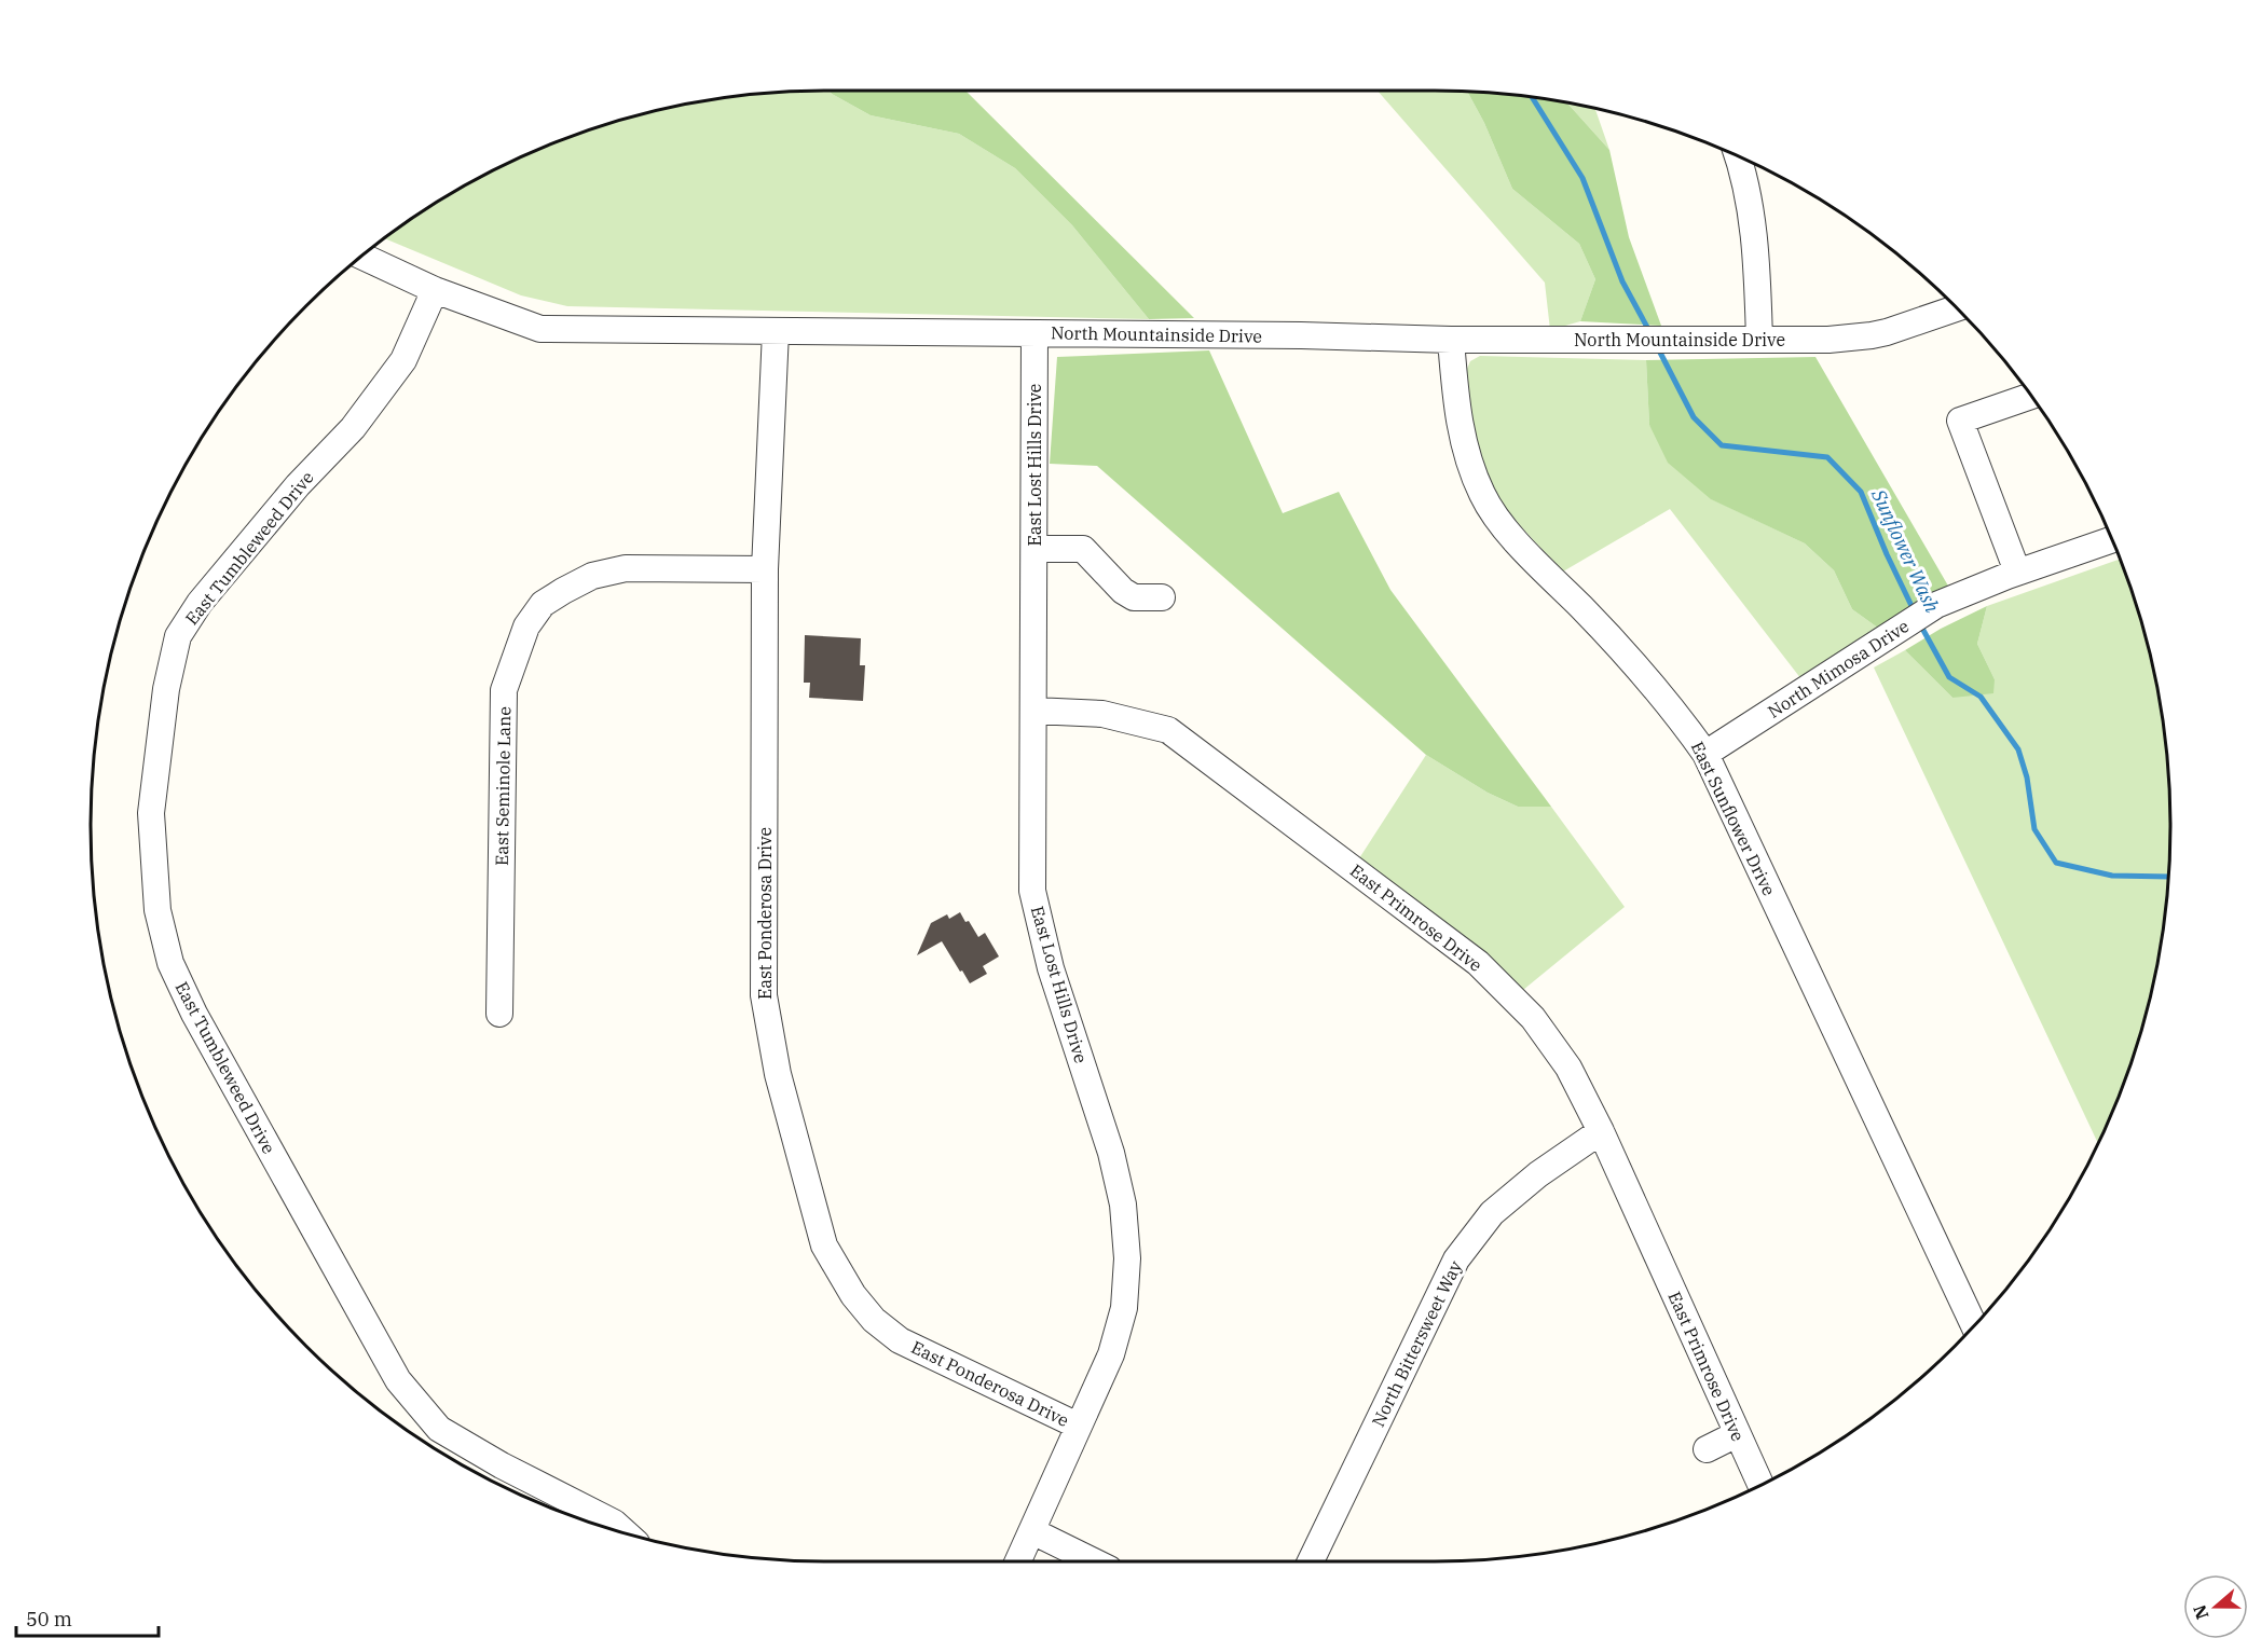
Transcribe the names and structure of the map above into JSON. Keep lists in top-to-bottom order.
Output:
{
  "streets": {
    "street": [
      "North Mountainside Drive",
      "East Lost Hills Drive",
      "East Tumbleweed Drive",
      "North Mimosa Drive",
      "East Seminole Lane",
      "East Sunflower Drive",
      "East Ponderosa Drive",
      "East Primrose Drive",
      "North Bittersweet Way"
    ]
  },
  "crossings": [
    ["North Mountainside Drive", "East Lost Hills Drive"],
    ["North Mountainside Drive", "East Tumbleweed Drive"],
    ["North Mountainside Drive", "East Sunflower Drive"],
    ["North Mountainside Drive", "East Ponderosa Drive"],
    ["East Lost Hills Drive", "East Ponderosa Drive"],
    ["East Lost Hills Drive", "East Primrose Drive"],
    ["North Mimosa Drive", "East Sunflower Drive"],
    ["East Seminole Lane", "East Ponderosa Drive"],
    ["East Primrose Drive", "North Bittersweet Way"]
  ],
  "water": ["Sunflower Wash"],
  "scale_bar": "50 m",
  "north": "left"
}
